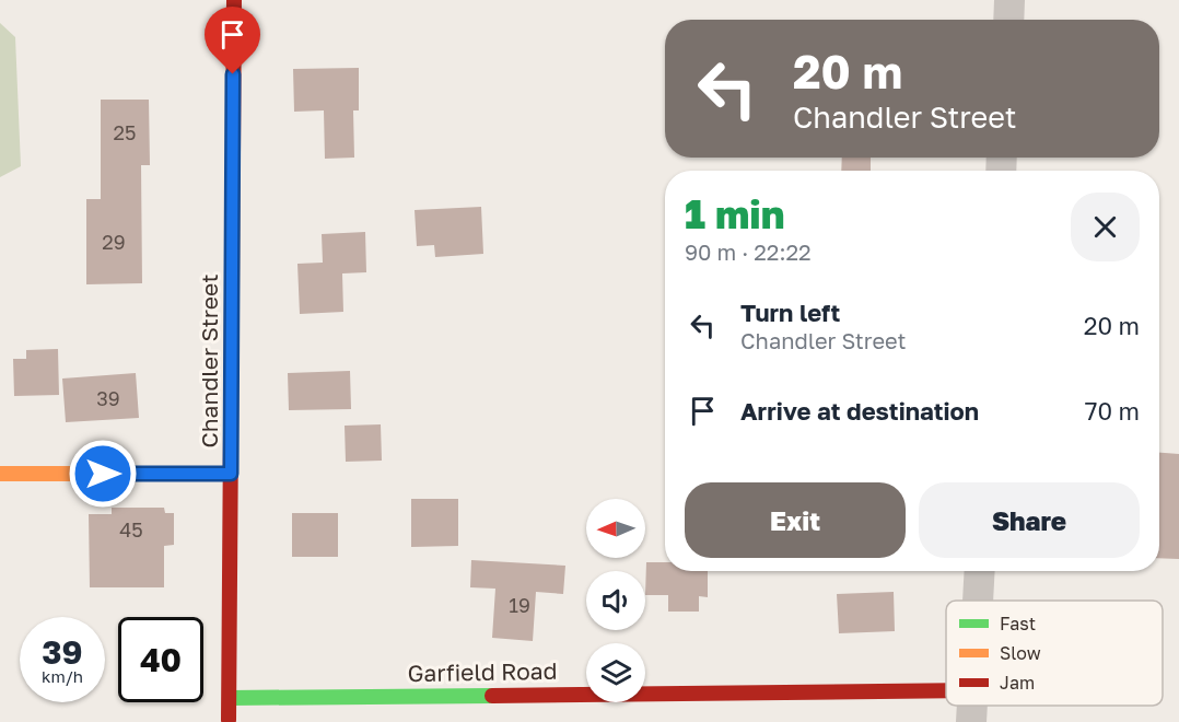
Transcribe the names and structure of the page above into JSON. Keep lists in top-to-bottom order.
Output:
{
  "streets": {
    "street": ["Chandler Street", "Garfield Road"]
  },
  "crossings": [
    ["Chandler Street", "Garfield Road"]
  ],
  "house_numbers": [
    "25",
    "29",
    "39",
    "45",
    "19"
  ],
  "legend": ["Fast", "Slow", "Jam"],
  "north": "left",
  "page": {
    "turn": ["20 m", "Chandler Street"],
    "heading": ["1 min", "90 m · 22:22"],
    "list": [
      {
        "name": "Turn left",
        "note": "Chandler Street",
        "value": "20 m"
      },
      {
        "name": "Arrive at destination",
        "value": "70 m"
      }
    ],
    "buttons": ["Exit", "Share"],
    "speed": "39 km/h",
    "limit": "40"
  }
}
